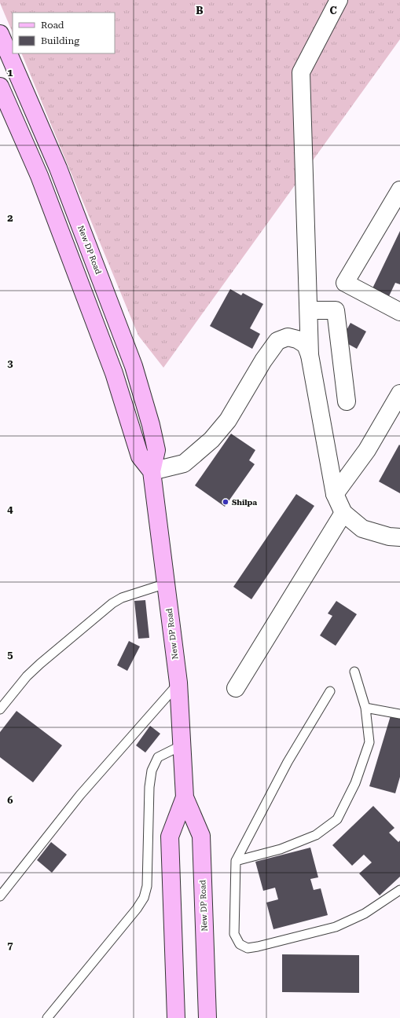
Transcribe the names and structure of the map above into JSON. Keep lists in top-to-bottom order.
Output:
{
  "streets": {
    "main road": ["New DP Road"]
  },
  "places": ["Shilpa"],
  "legend": ["Road", "Building"],
  "grid": {
    "columns": ["B", "C"],
    "rows": [
      "1",
      "2",
      "3",
      "4",
      "5",
      "6",
      "7"
    ]
  }
}
